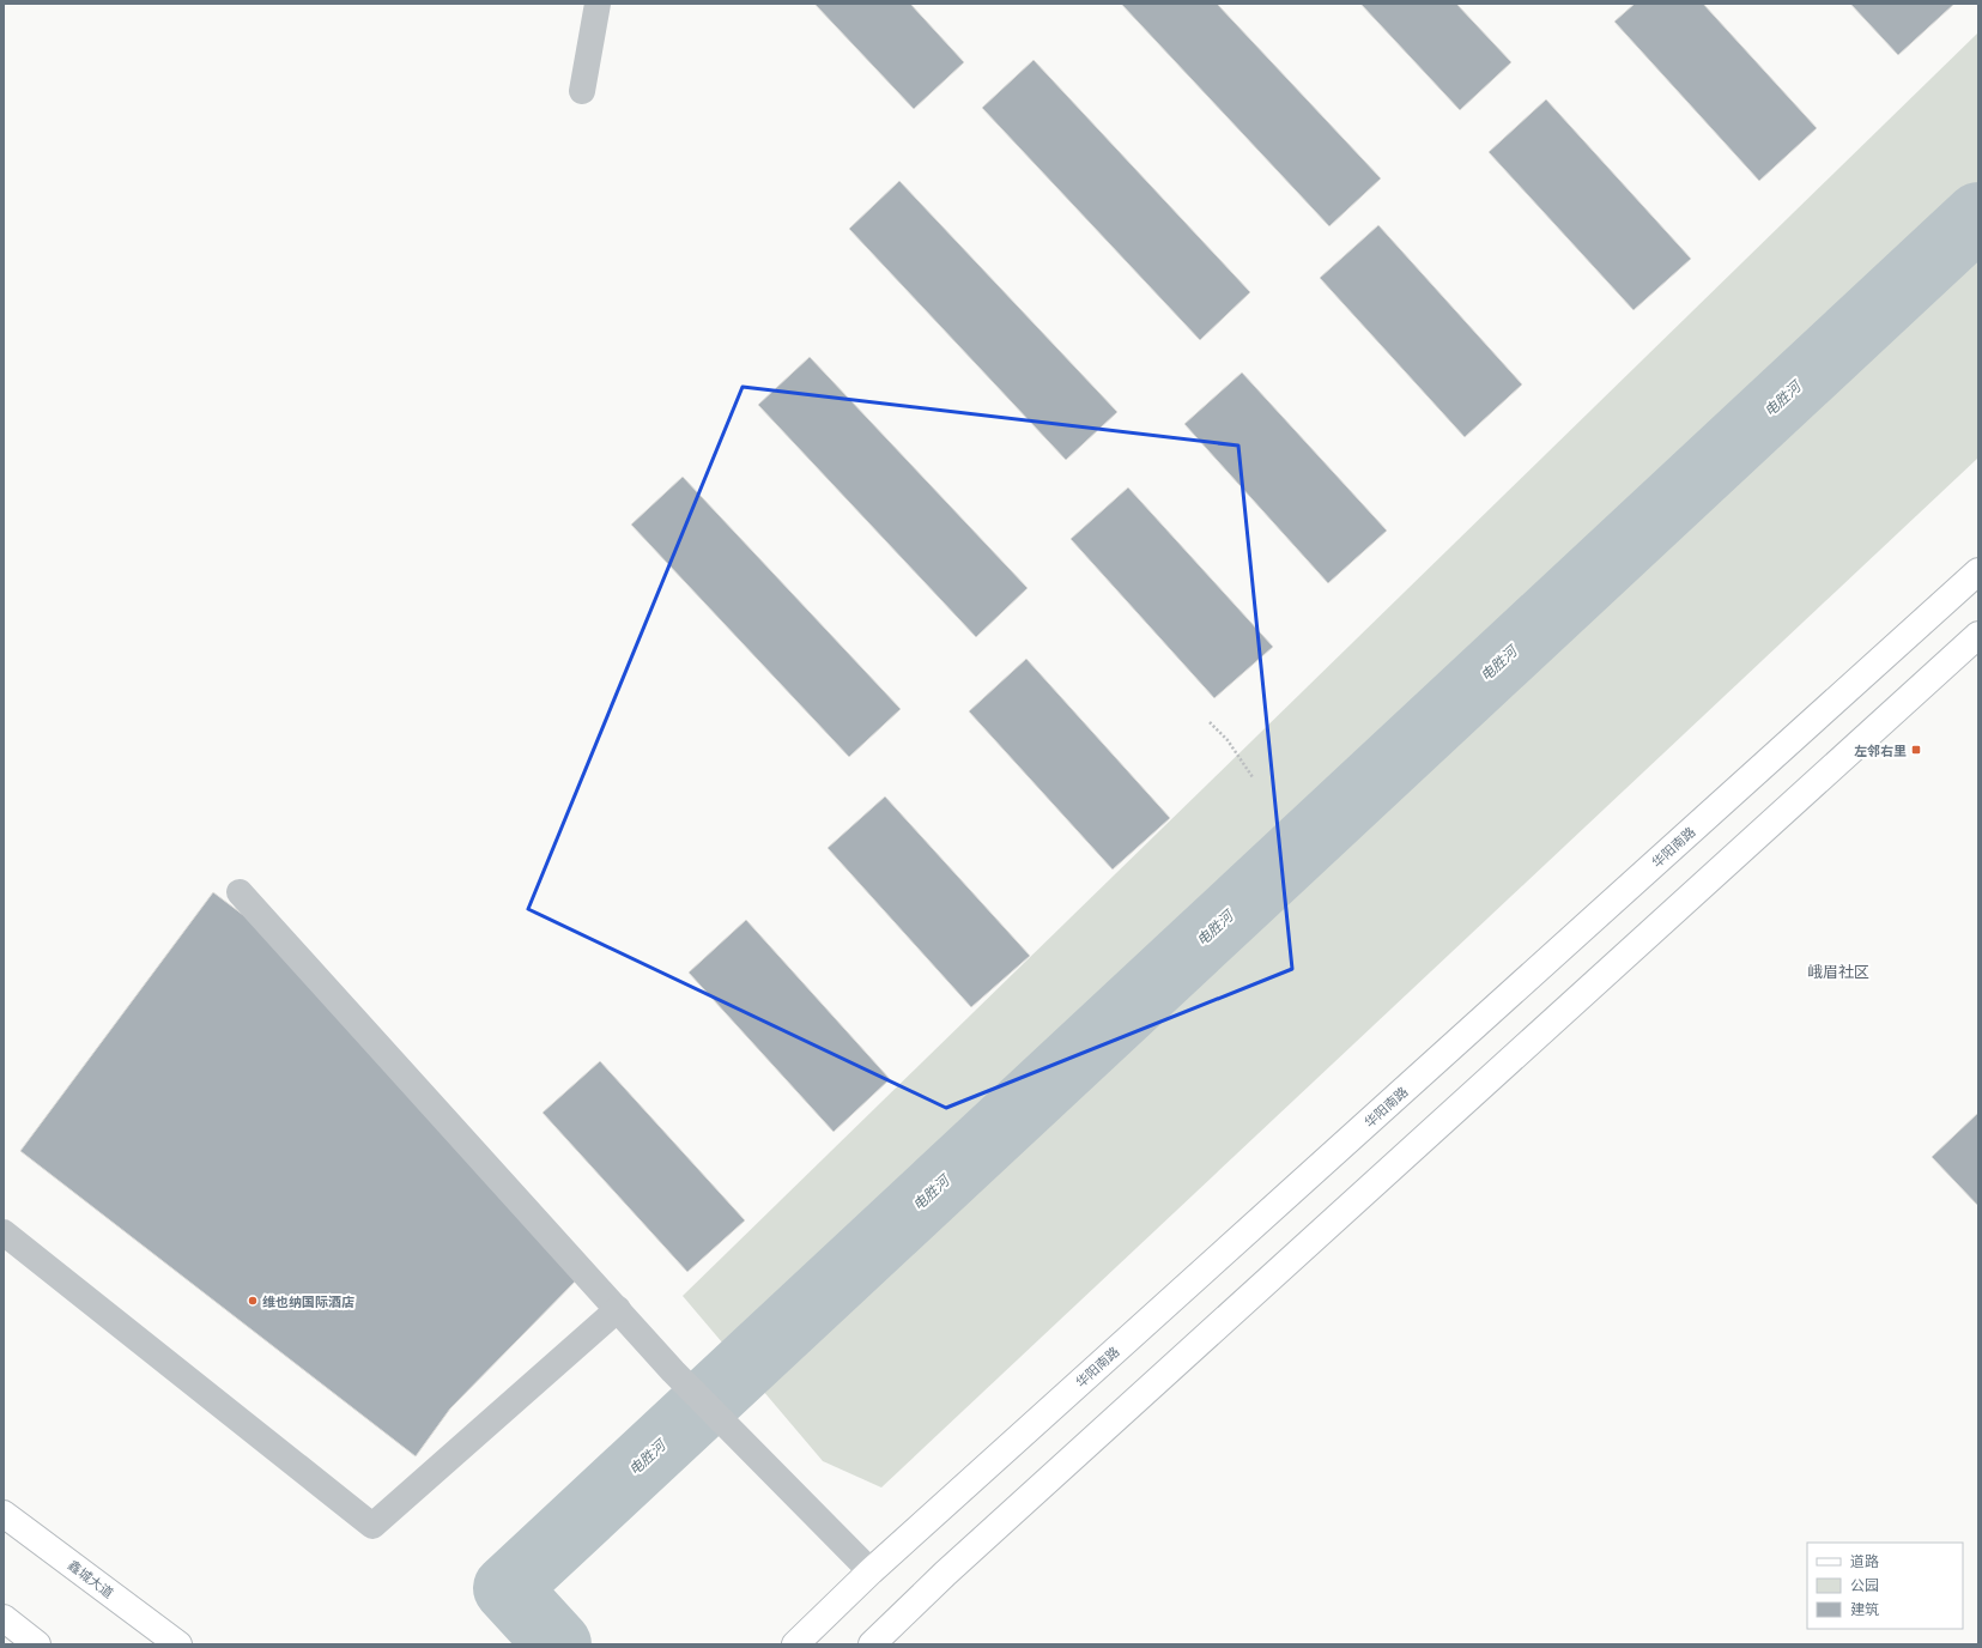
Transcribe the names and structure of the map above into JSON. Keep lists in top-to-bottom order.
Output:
{
  "streets": {
    "main road": ["华阳南路", "鑫城大道"]
  },
  "districts": ["峨眉社区"],
  "water": ["电胜河"],
  "places": {
    "transit": ["左邻右里"],
    "other": ["维也纳国际酒店"]
  },
  "legend": ["道路", "公园", "建筑"]
}
